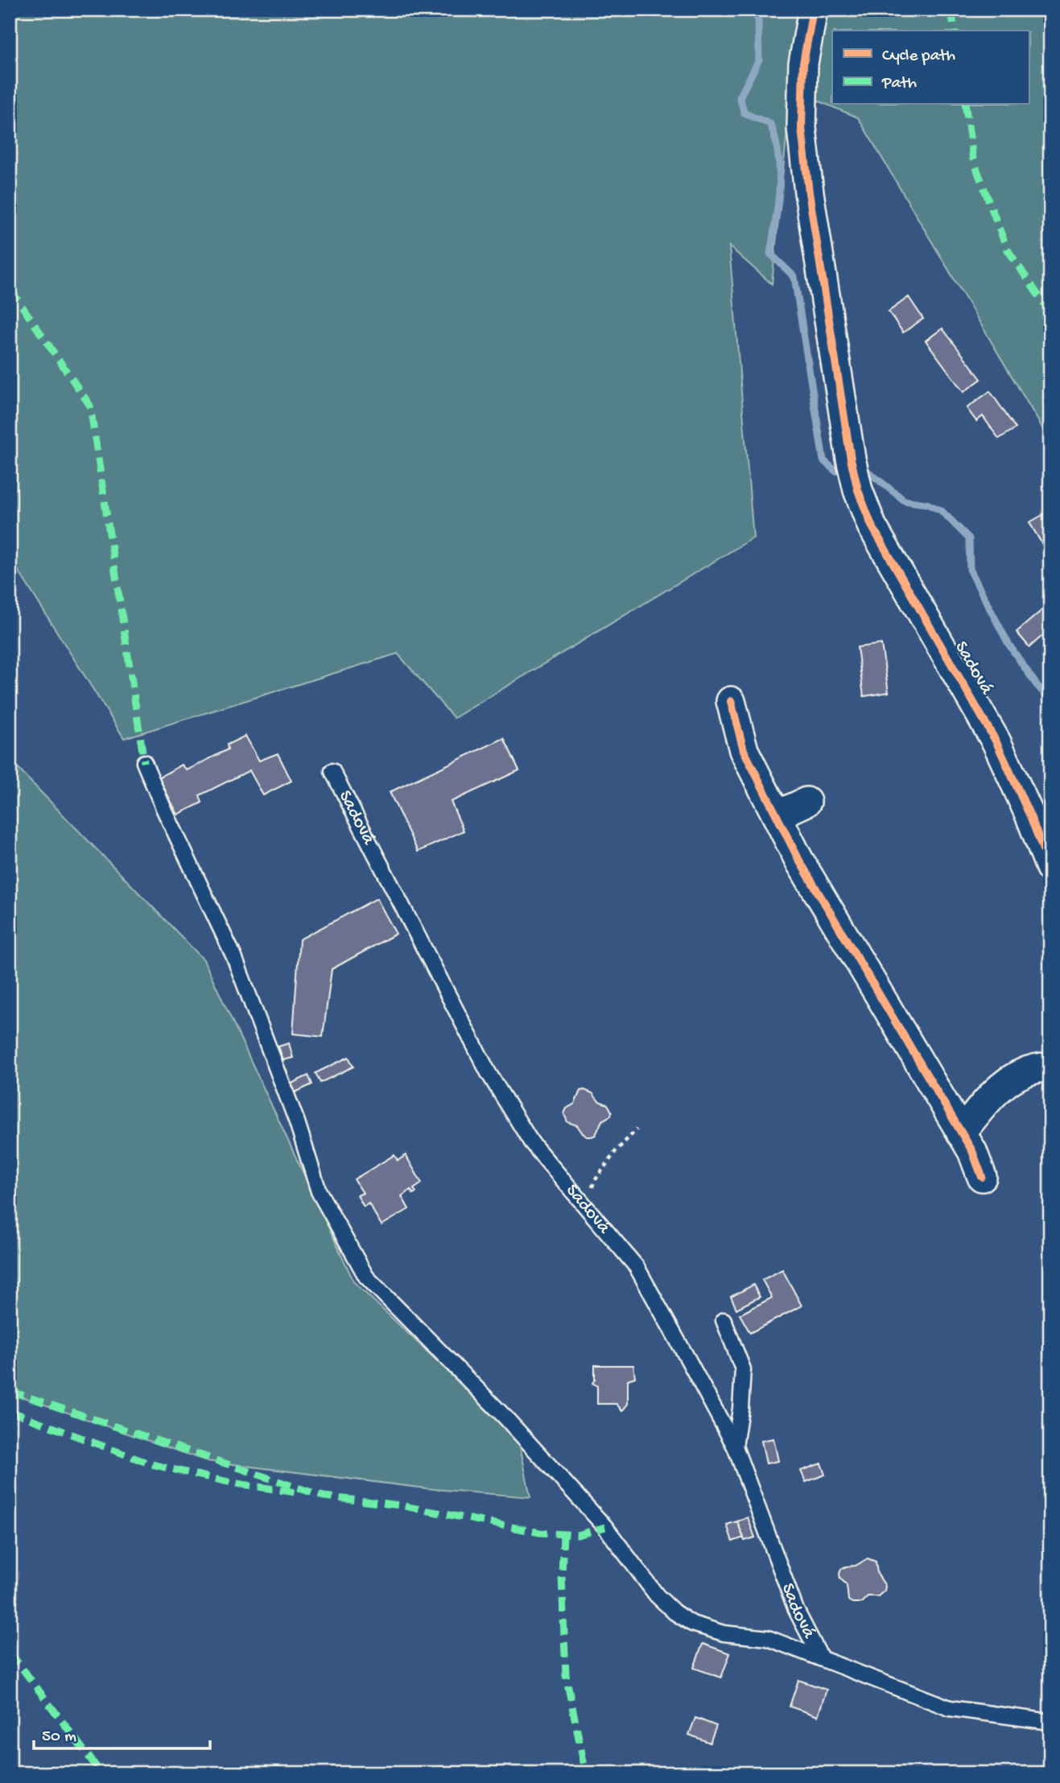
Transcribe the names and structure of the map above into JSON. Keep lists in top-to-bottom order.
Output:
{
  "streets": {
    "street": ["Sadová"]
  },
  "legend": ["Cycle path", "Path"],
  "scale_bar": "50 m"
}
